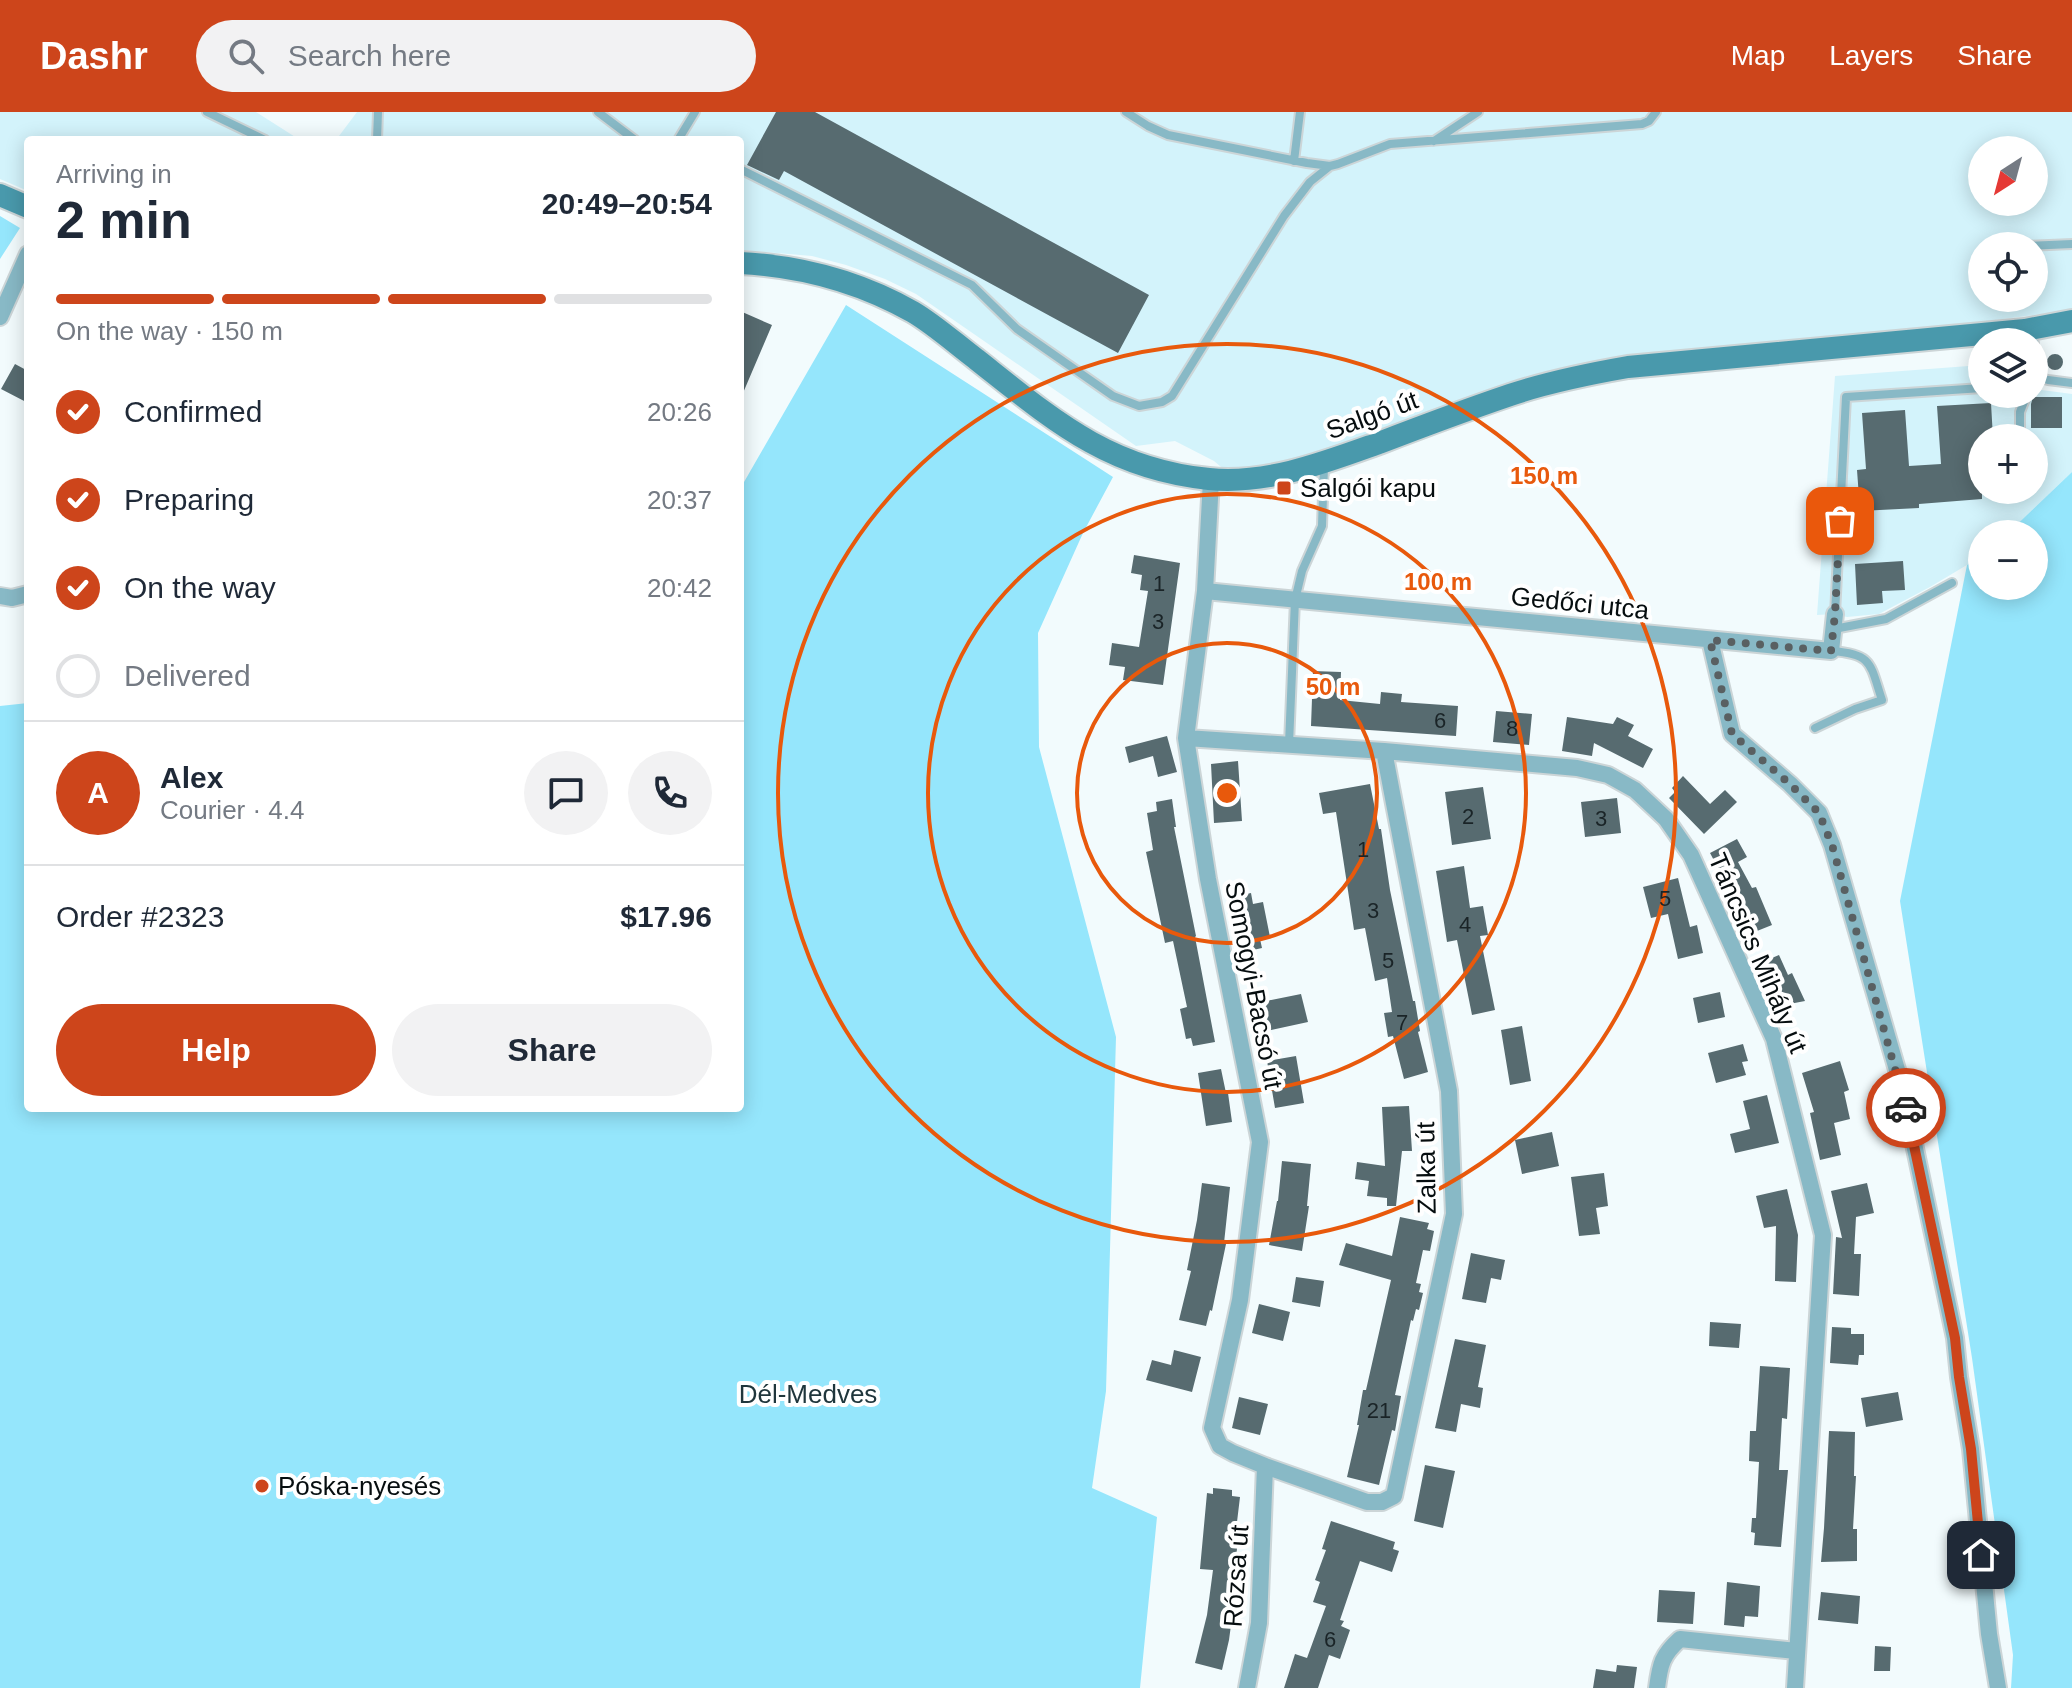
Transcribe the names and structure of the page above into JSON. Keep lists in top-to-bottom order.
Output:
{
  "streets": {
    "main road": ["Salgó út"],
    "street": [
      "Gedőci utca",
      "Táncsics Mihály út",
      "Somogyi-Bacsó út",
      "Zalka út",
      "Rózsa út"
    ]
  },
  "crossings": [
    ["Salgó út", "Somogyi-Bacsó út"],
    ["Gedőci utca", "Somogyi-Bacsó út"],
    ["Táncsics Mihály út", "Somogyi-Bacsó út"],
    ["Táncsics Mihály út", "Zalka út"],
    ["Somogyi-Bacsó út", "Zalka út"],
    ["Somogyi-Bacsó út", "Rózsa út"],
    ["Zalka út", "Rózsa út"]
  ],
  "parks": ["Dél-Medves"],
  "places": {
    "transit": ["Salgói kapu"],
    "other": ["Póska-nyesés"]
  },
  "house_numbers": [
    "1",
    "3",
    "6",
    "8",
    "2",
    "3",
    "1",
    "5",
    "3",
    "4",
    "5",
    "7",
    "21",
    "6"
  ],
  "north": "bottom left",
  "page": {
    "header": "Dashr",
    "search": "Search here",
    "nav": ["Map", "Layers", "Share"],
    "map_buttons": ["+", "−"],
    "heading": ["2 min", "Arriving in", "20:49–20:54"],
    "panel": [
      "Alex",
      "Courier · 4.4",
      "Order #2323",
      "$17.96"
    ],
    "bar": "On the way · 150 m",
    "list": [
      ["Confirmed", "20:26"],
      ["Preparing", "20:37"],
      ["On the way", "20:42"],
      "Delivered"
    ],
    "round": "A",
    "buttons": ["Help", "Share"]
  },
  "rings": ["150 m", "100 m", "50 m"]
}
